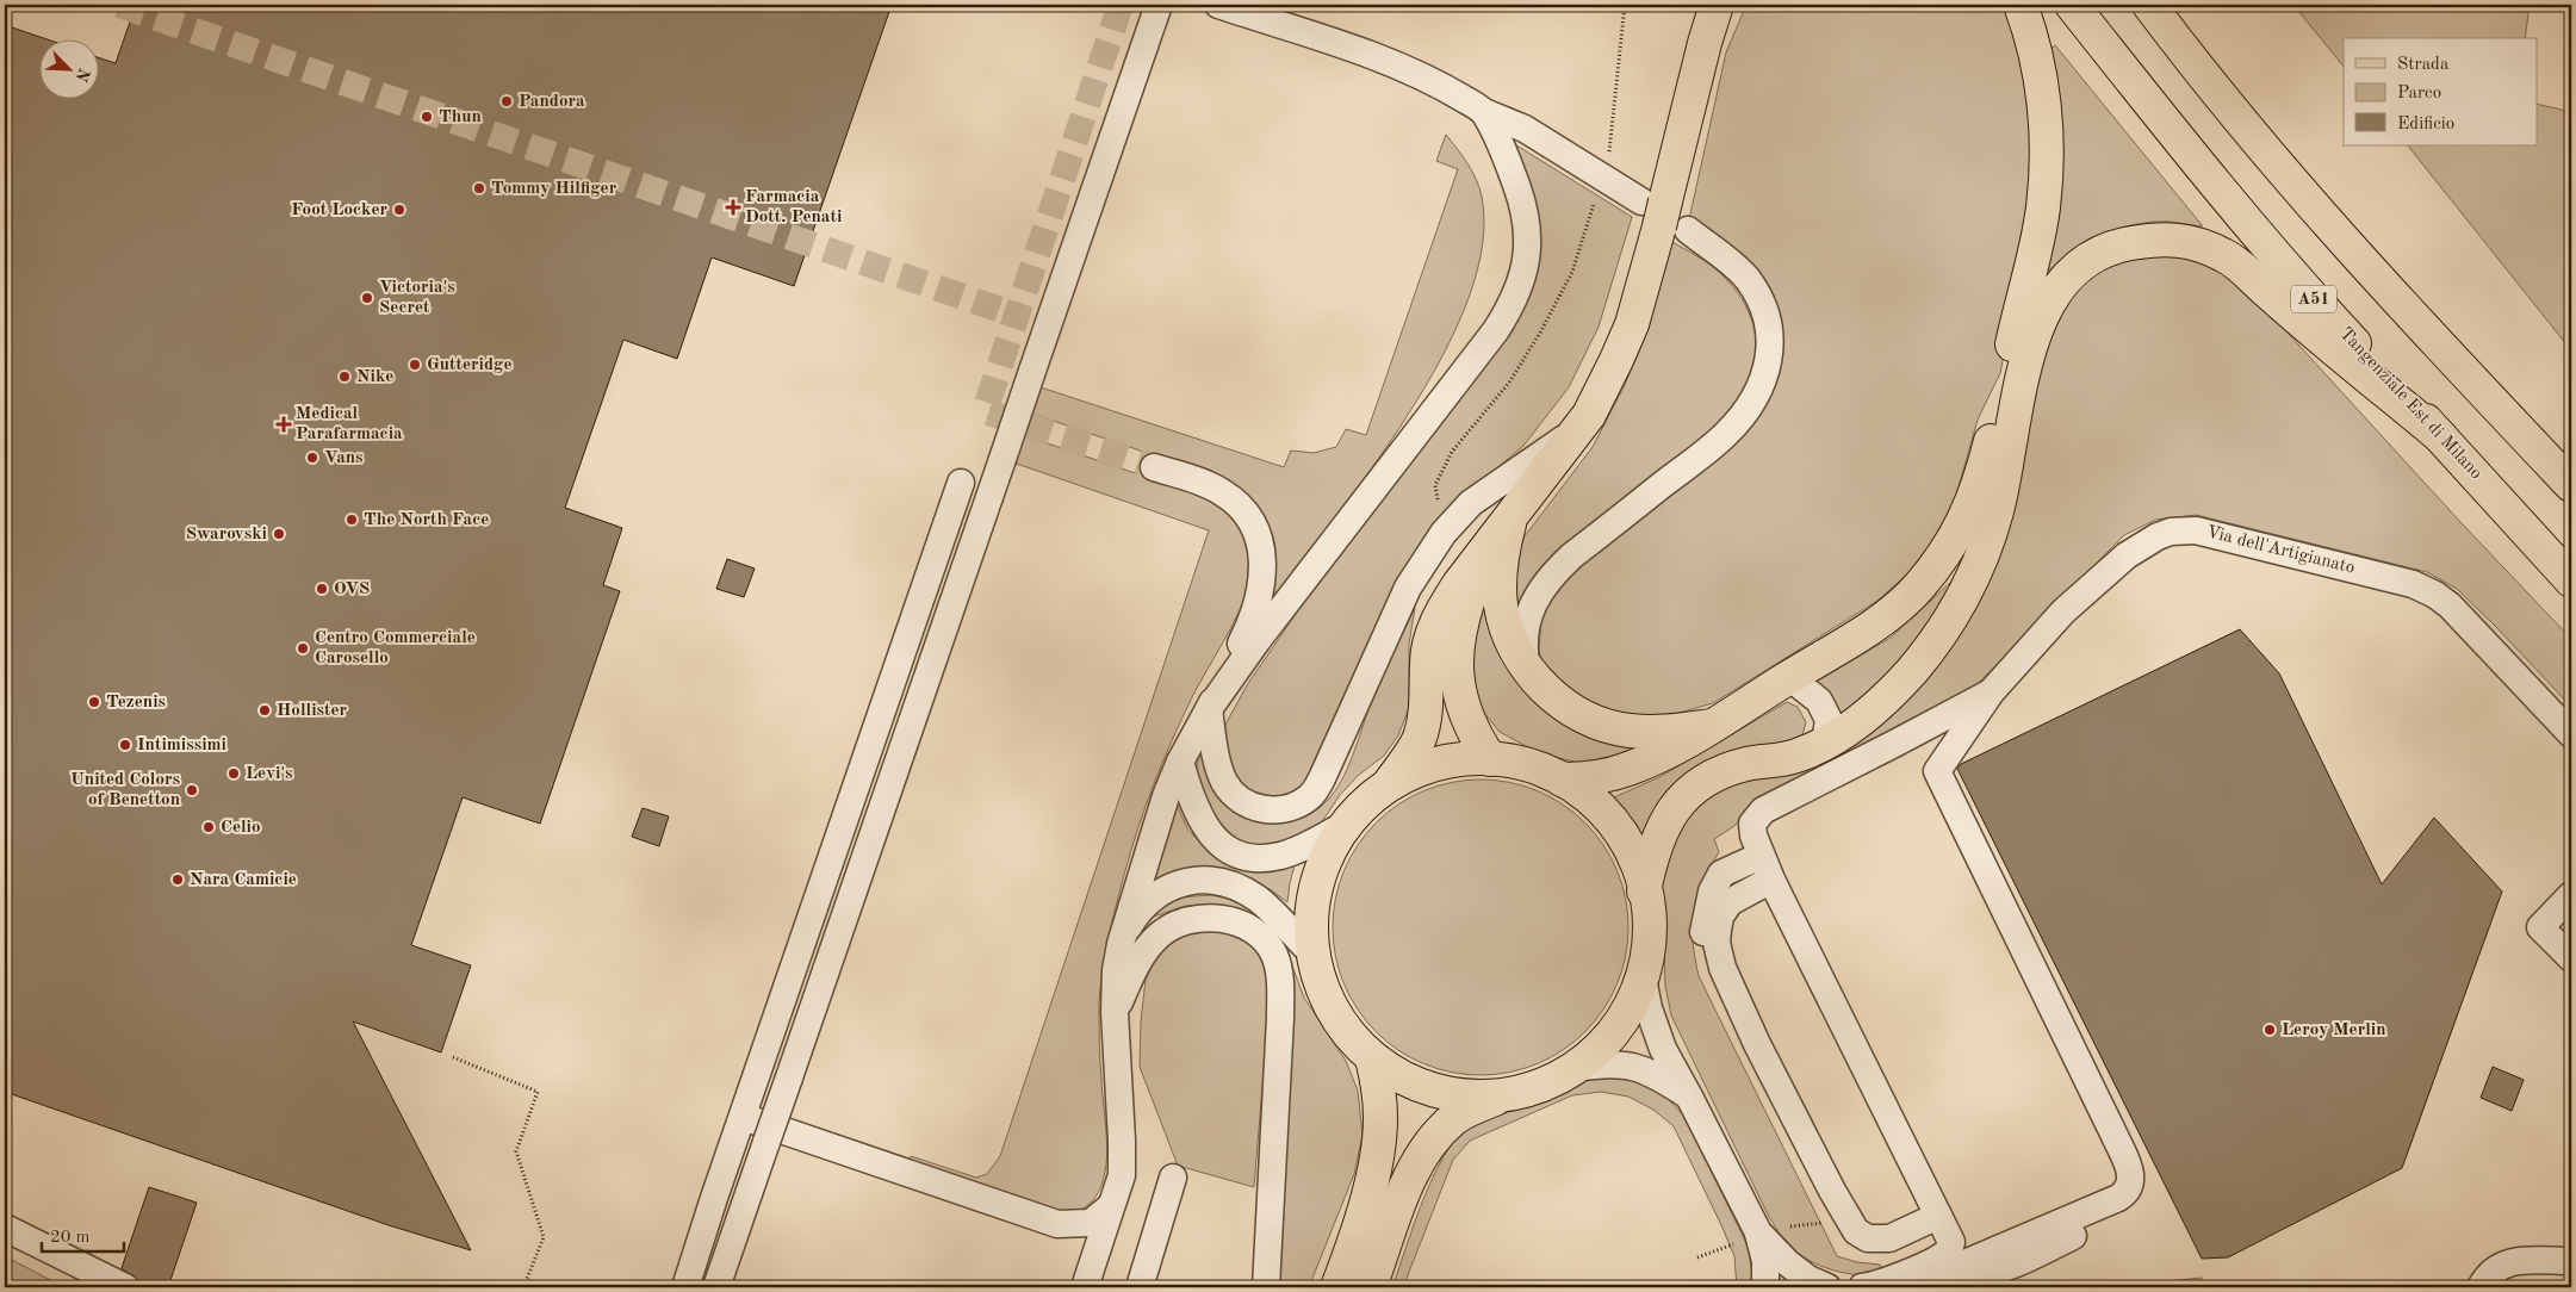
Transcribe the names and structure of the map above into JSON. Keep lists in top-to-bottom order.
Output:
{
  "streets": {
    "main road": ["A51", "Tangenziale Est di Milano"],
    "street": ["Via dell'Artigianato"]
  },
  "places": {
    "other": [
      "Pandora",
      "Thun",
      "Tommy Hilfiger",
      "Foot Locker",
      "Victoria's Secret",
      "Gutteridge",
      "Nike",
      "Vans",
      "The North Face",
      "Swarovski",
      "OVS",
      "Centro Commerciale Carosello",
      "Tezenis",
      "Hollister",
      "Intimissimi",
      "Levi's",
      "United Colors of Benetton",
      "Celio",
      "Nara Camicie",
      "Leroy Merlin"
    ],
    "health": ["Farmacia Dott. Penati", "Medical Parafarmacia"]
  },
  "legend": ["Strada", "Parco", "Edificio"],
  "scale_bar": "20 m",
  "north": "bottom right"
}
